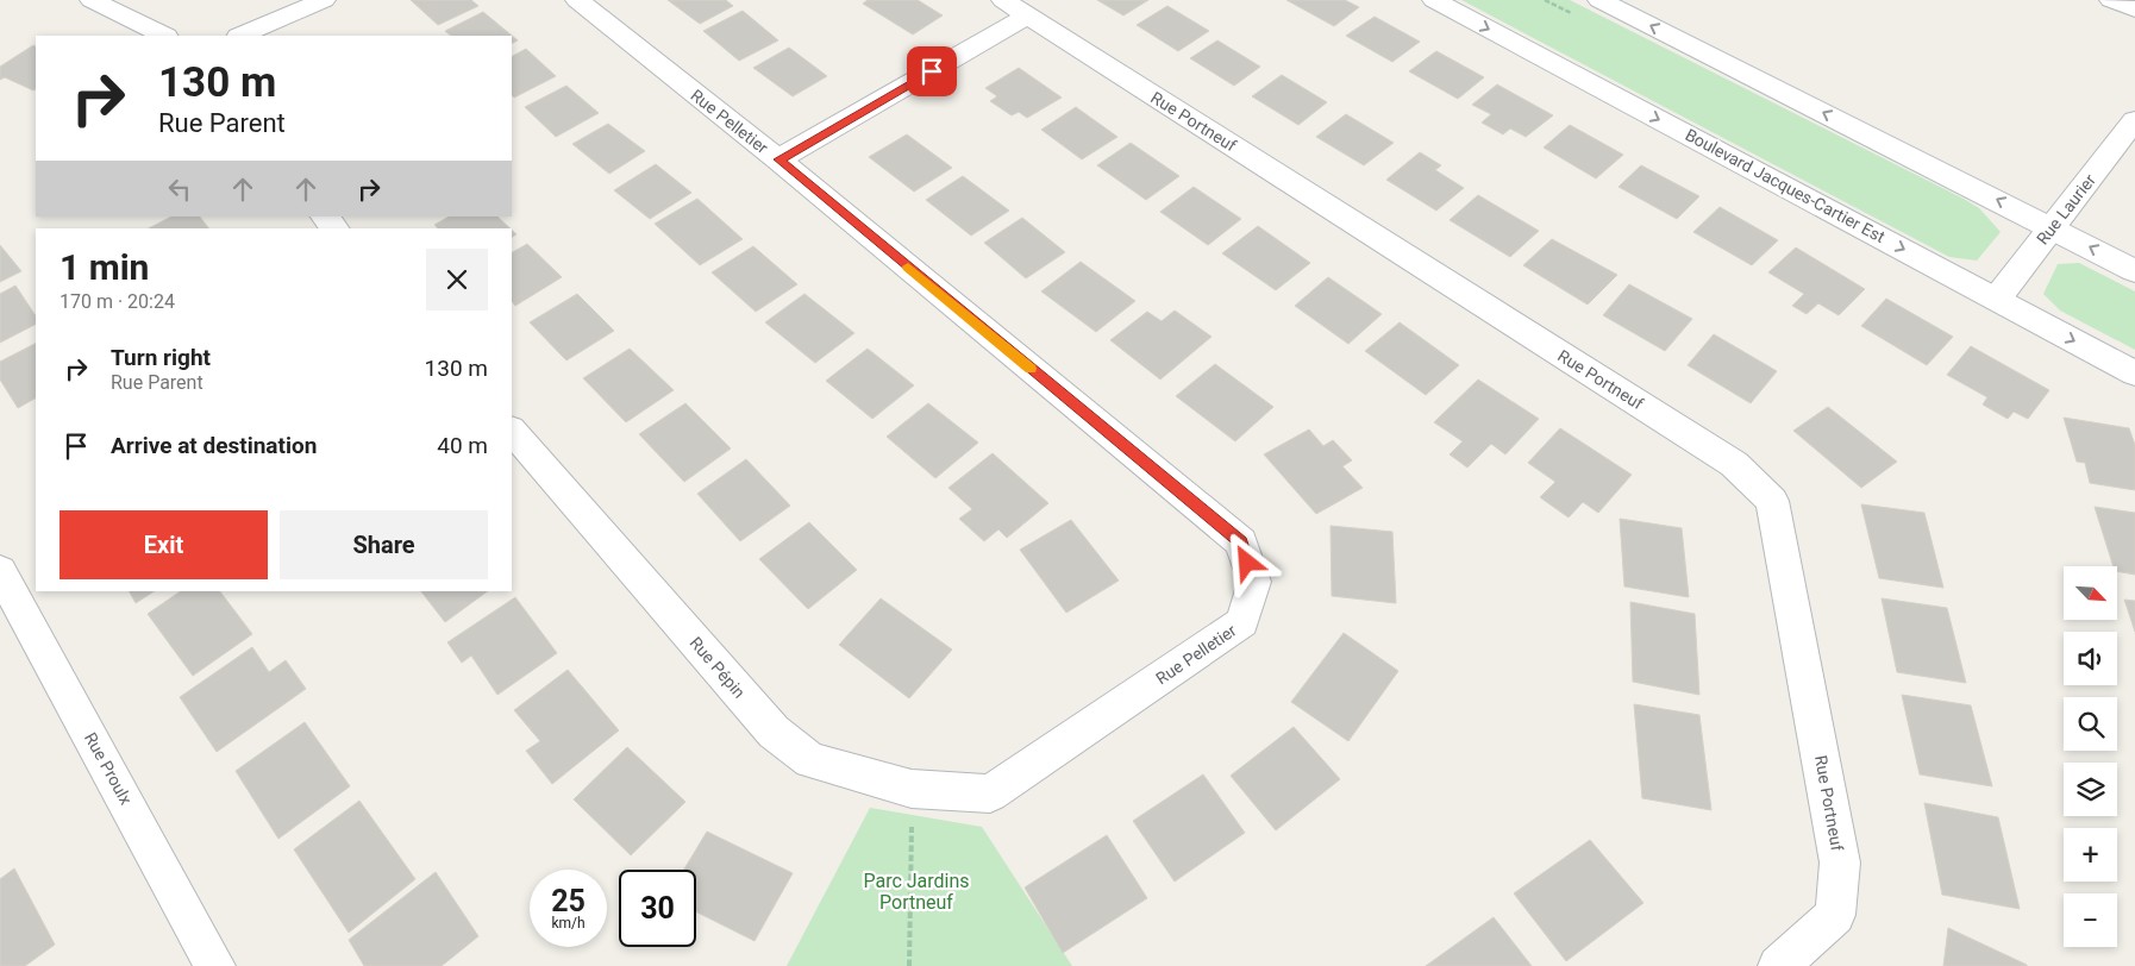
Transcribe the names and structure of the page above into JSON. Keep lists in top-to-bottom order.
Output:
{
  "streets": {
    "street": [
      "Rue Pelletier",
      "Rue Portneuf",
      "Boulevard Jacques-Cartier Est",
      "Rue Laurier",
      "Rue Pépin",
      "Rue Proulx"
    ]
  },
  "crossings": [
    ["Rue Pelletier", "Rue Pépin"],
    ["Boulevard Jacques-Cartier Est", "Rue Laurier"]
  ],
  "parks": ["Parc Jardins Portneuf"],
  "north": "bottom right",
  "page": {
    "turn": ["130 m", "Rue Parent"],
    "heading": ["1 min", "170 m · 20:24"],
    "list": [
      {
        "name": "Turn right",
        "note": "Rue Parent",
        "value": "130 m"
      },
      {
        "name": "Arrive at destination",
        "value": "40 m"
      }
    ],
    "buttons": ["Exit", "Share"],
    "map_buttons": ["+", "−"],
    "speed": "25 km/h",
    "limit": "30"
  }
}
